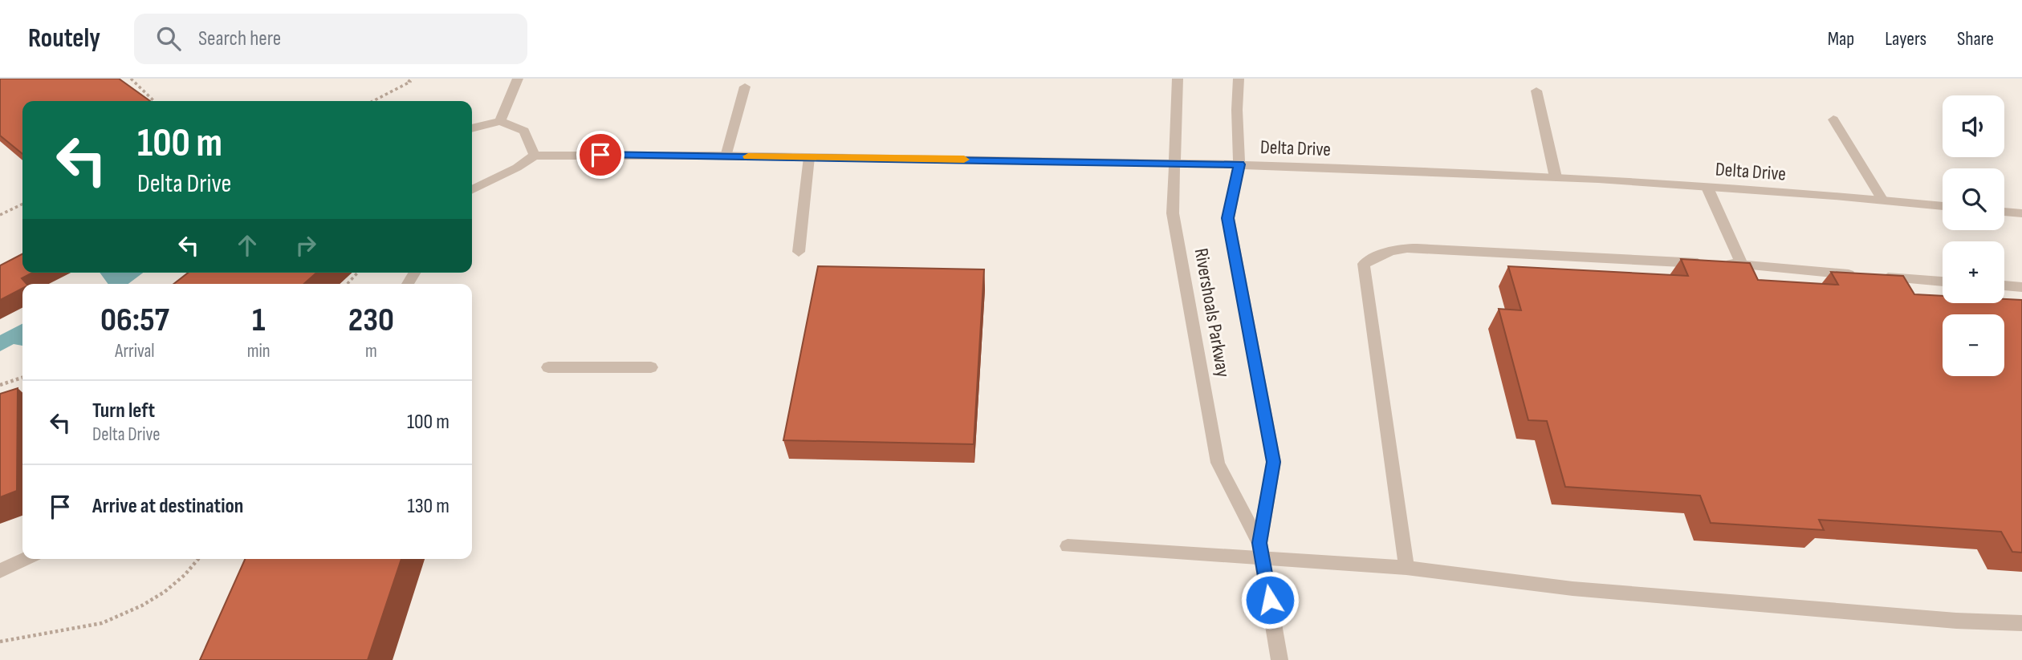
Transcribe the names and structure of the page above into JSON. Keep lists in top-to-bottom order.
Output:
{
  "streets": {
    "street": ["Delta Drive", "Rivershoals Parkway"]
  },
  "crossings": [
    ["Delta Drive", "Rivershoals Parkway"]
  ],
  "page": {
    "header": "Routely",
    "search": "Search here",
    "nav": ["Map", "Layers", "Share"],
    "map_buttons": ["+", "−"],
    "turn": ["100 m", "Delta Drive"],
    "eta": [
      "06:57",
      "Arrival",
      "1",
      "min",
      "230",
      "m"
    ],
    "list": [
      {
        "name": "Turn left",
        "note": "Delta Drive",
        "value": "100 m"
      },
      {
        "name": "Arrive at destination",
        "value": "130 m"
      }
    ]
  }
}
